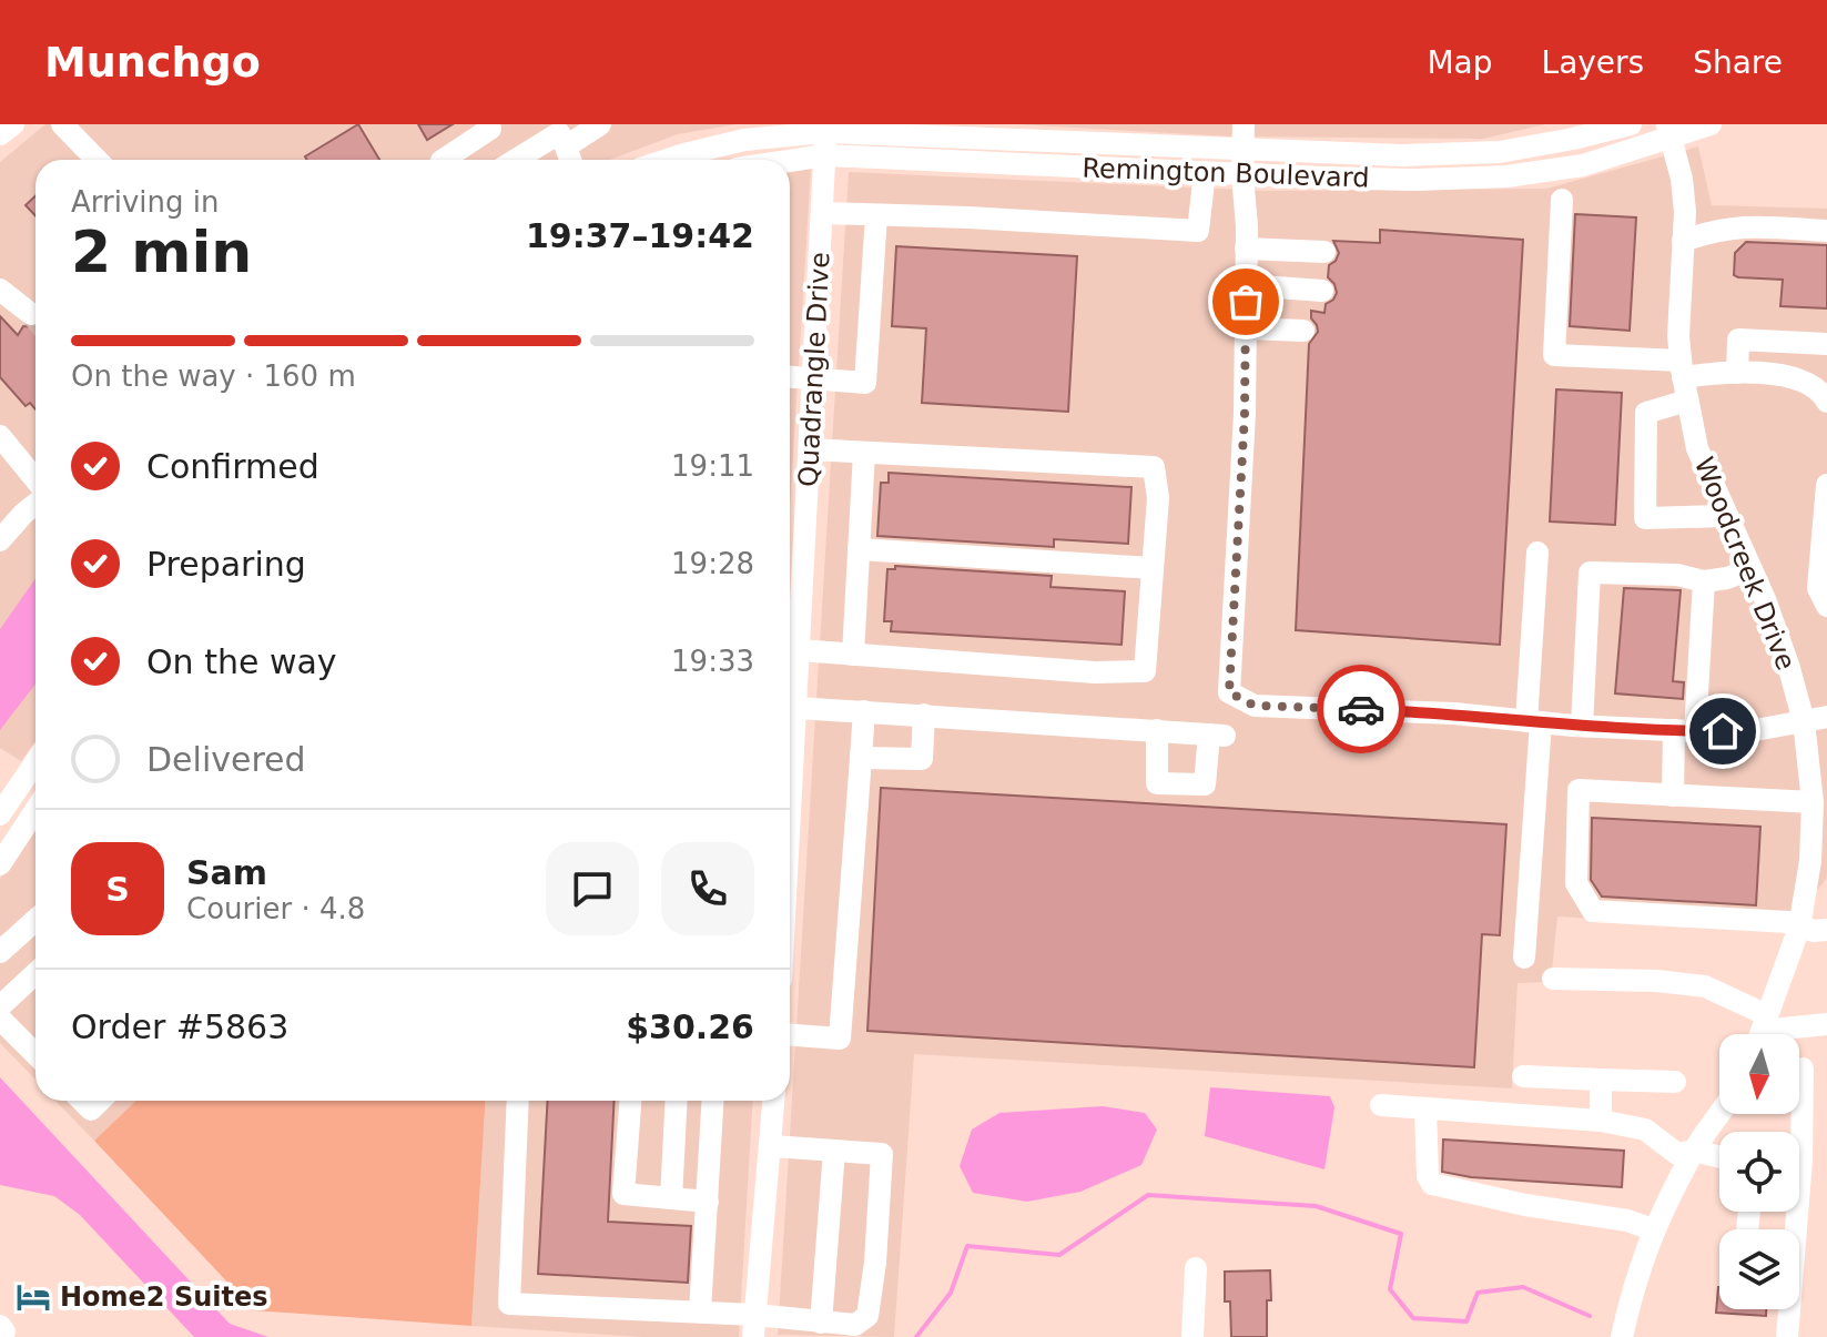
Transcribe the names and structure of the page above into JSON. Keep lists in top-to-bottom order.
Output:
{
  "streets": {
    "street": ["Remington Boulevard", "Quadrangle Drive", "Woodcreek Drive"]
  },
  "crossings": [
    ["Remington Boulevard", "Quadrangle Drive"],
    ["Remington Boulevard", "Woodcreek Drive"]
  ],
  "places": {
    "hotel": ["Home2 Suites"]
  },
  "north": "bottom",
  "page": {
    "header": "Munchgo",
    "nav": ["Map", "Layers", "Share"],
    "heading": ["2 min", "Arriving in", "19:37–19:42"],
    "panel": [
      "Sam",
      "Courier · 4.8",
      "Order #5863",
      "$30.26"
    ],
    "bar": "On the way · 160 m",
    "list": [
      ["Confirmed", "19:11"],
      ["Preparing", "19:28"],
      ["On the way", "19:33"],
      "Delivered"
    ],
    "round": "S"
  }
}
